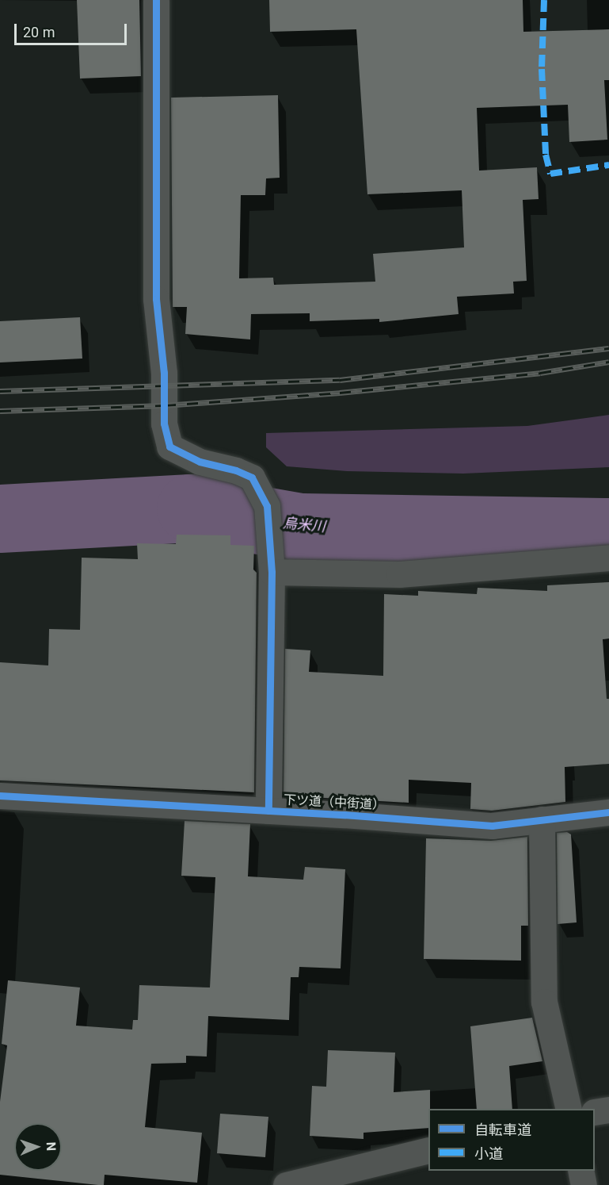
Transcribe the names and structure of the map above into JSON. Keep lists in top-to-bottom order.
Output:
{
  "streets": {
    "street": ["下ツ道（中街道）"]
  },
  "water": ["烏米川"],
  "legend": ["自転車道", "小道"],
  "scale_bar": "20 m",
  "north": "right"
}
